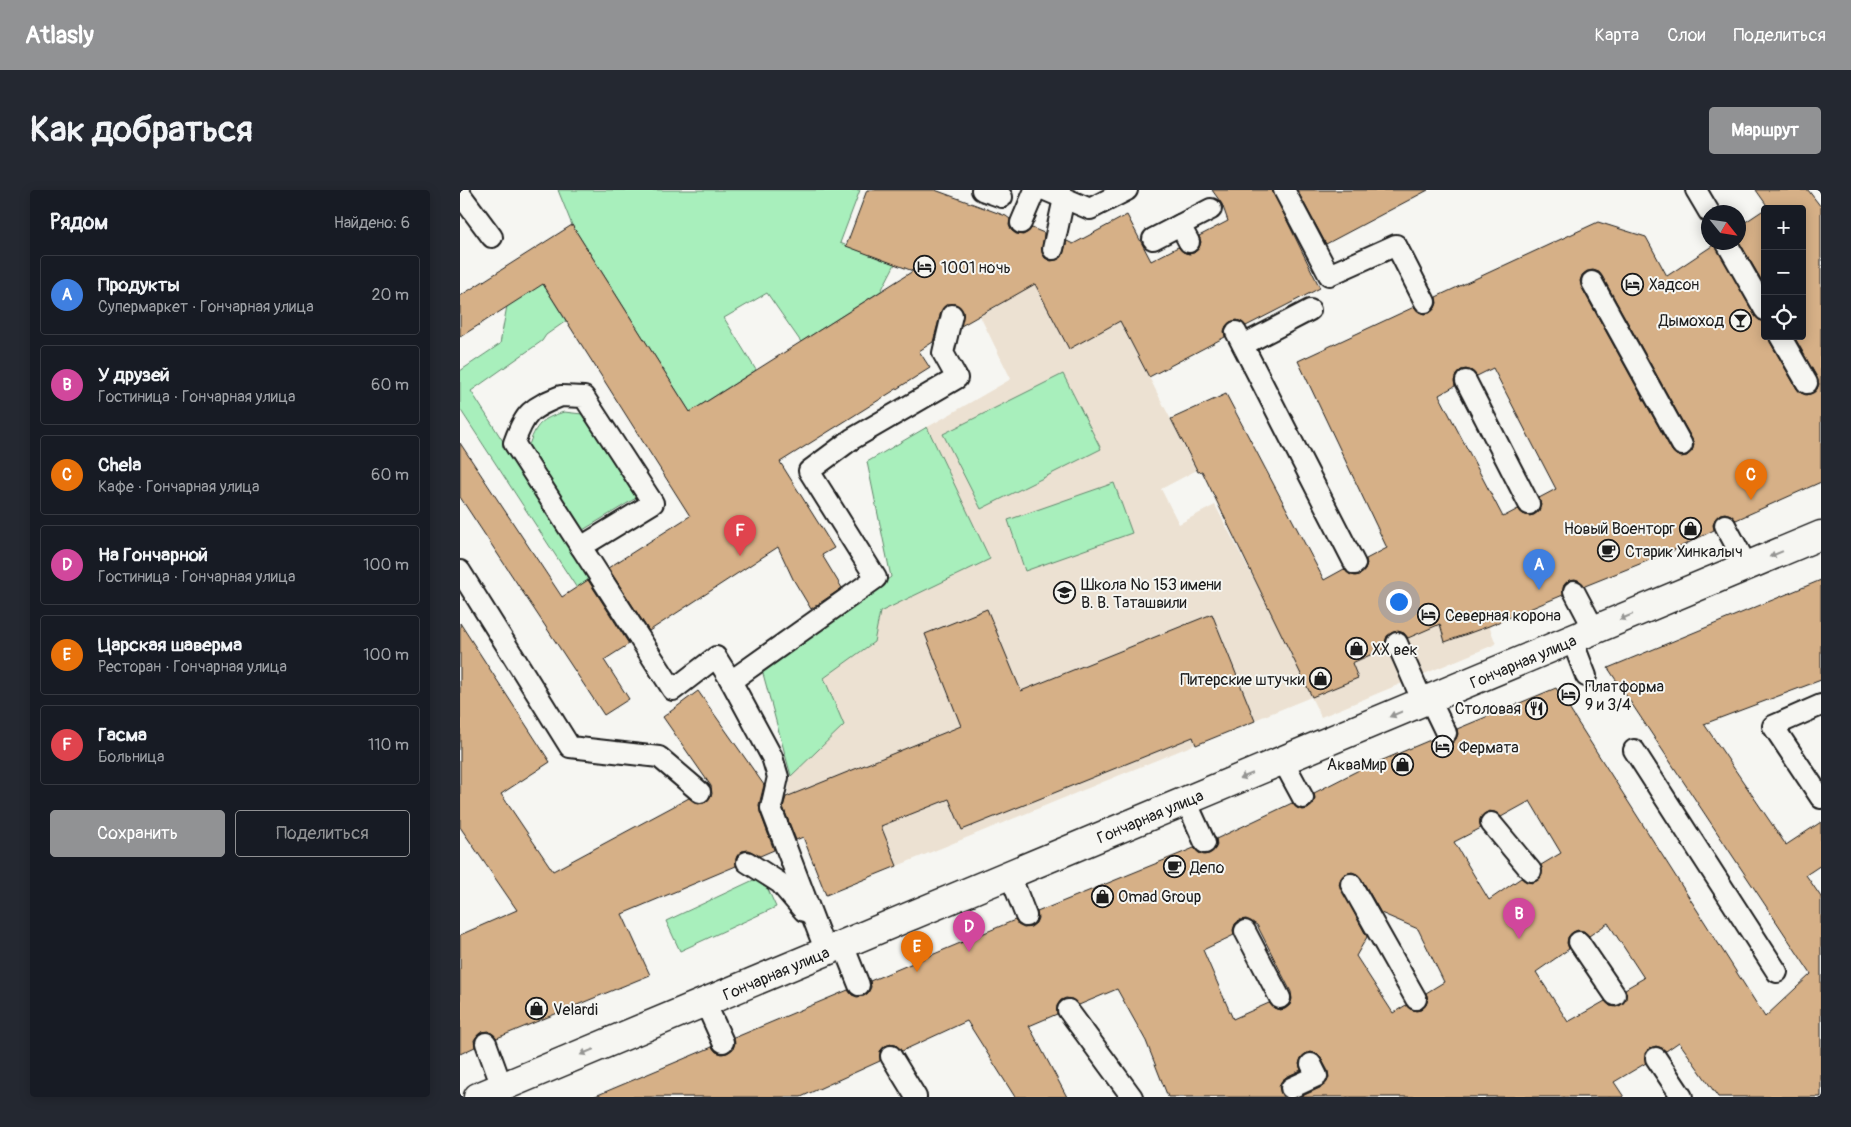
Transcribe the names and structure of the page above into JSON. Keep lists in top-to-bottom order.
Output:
{
  "streets": {
    "main road": ["Гончарная улица"]
  },
  "one_way": ["Гончарная улица"],
  "places": {
    "hotel": [
      "1001 ночь",
      "Хадсон",
      "Северная корона",
      "Платформа 9 и 3/4",
      "Фермата"
    ],
    "bar": ["Дымоход"],
    "shop": [
      "Новый Военторг",
      "XX век",
      "Питерские штучки",
      "АкваМир",
      "Omad Group",
      "Velardi"
    ],
    "cafe": ["Старик Хинкалыч", "Депо"],
    "school or university": ["Школа № 153 имени В. В. Таташвили"],
    "restaurant": ["Столовая"]
  },
  "north": "bottom right",
  "page": {
    "header": "Atlasly",
    "nav": ["Карта", "Слои", "Поделиться"],
    "buttons": [
      "Маршрут",
      ["Сохранить", "Поделиться"]
    ],
    "title": "Как добраться",
    "heading": ["Рядом", "Найдено: 6"],
    "map_buttons": ["+", "−"],
    "list": [
      {
        "mark": "A",
        "name": "Продукты",
        "note": "Супермаркет · Гончарная улица",
        "value": "20 m"
      },
      {
        "mark": "B",
        "name": "У друзей",
        "note": "Гостиница · Гончарная улица",
        "value": "60 m"
      },
      {
        "mark": "C",
        "name": "Chela",
        "note": "Кафе · Гончарная улица",
        "value": "60 m"
      },
      {
        "mark": "D",
        "name": "На Гончарной",
        "note": "Гостиница · Гончарная улица",
        "value": "100 m"
      },
      {
        "mark": "E",
        "name": "Царская шаверма",
        "note": "Ресторан · Гончарная улица",
        "value": "100 m"
      },
      {
        "mark": "F",
        "name": "Гасма",
        "note": "Больница",
        "value": "110 m"
      }
    ],
    "pins": [
      "C",
      "F",
      "A",
      "B",
      "D",
      "E"
    ]
  }
}
